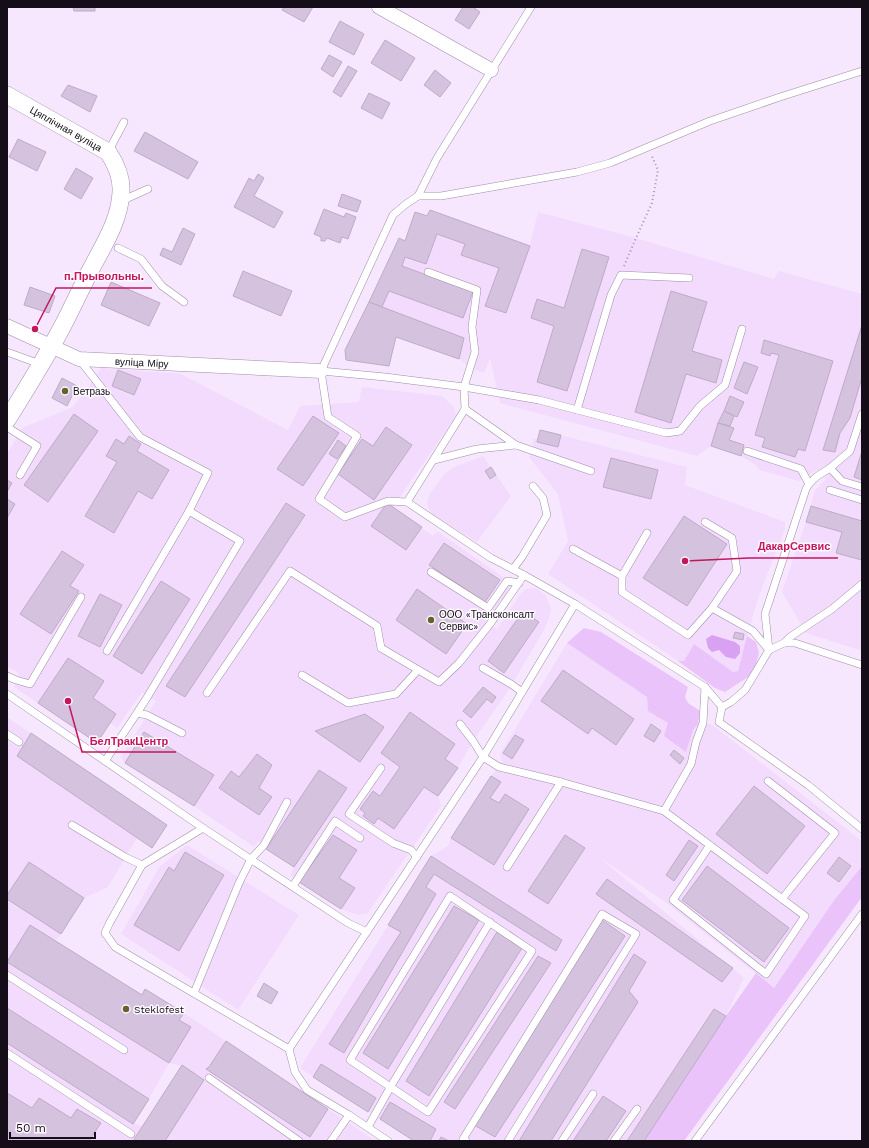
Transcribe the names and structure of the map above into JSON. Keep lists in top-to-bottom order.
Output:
{
  "streets": {
    "street": ["Цяплічная вуліца", "вуліца Міру"]
  },
  "crossings": [
    ["Цяплічная вуліца", "вуліца Міру"]
  ],
  "places": [
    "п.Прывольны.",
    "Ветразь",
    "ДакарСервис",
    "ООО «Трансконсалт Сервис»",
    "БелТракЦентр",
    "Steklofest"
  ],
  "scale_bar": "50 m"
}
